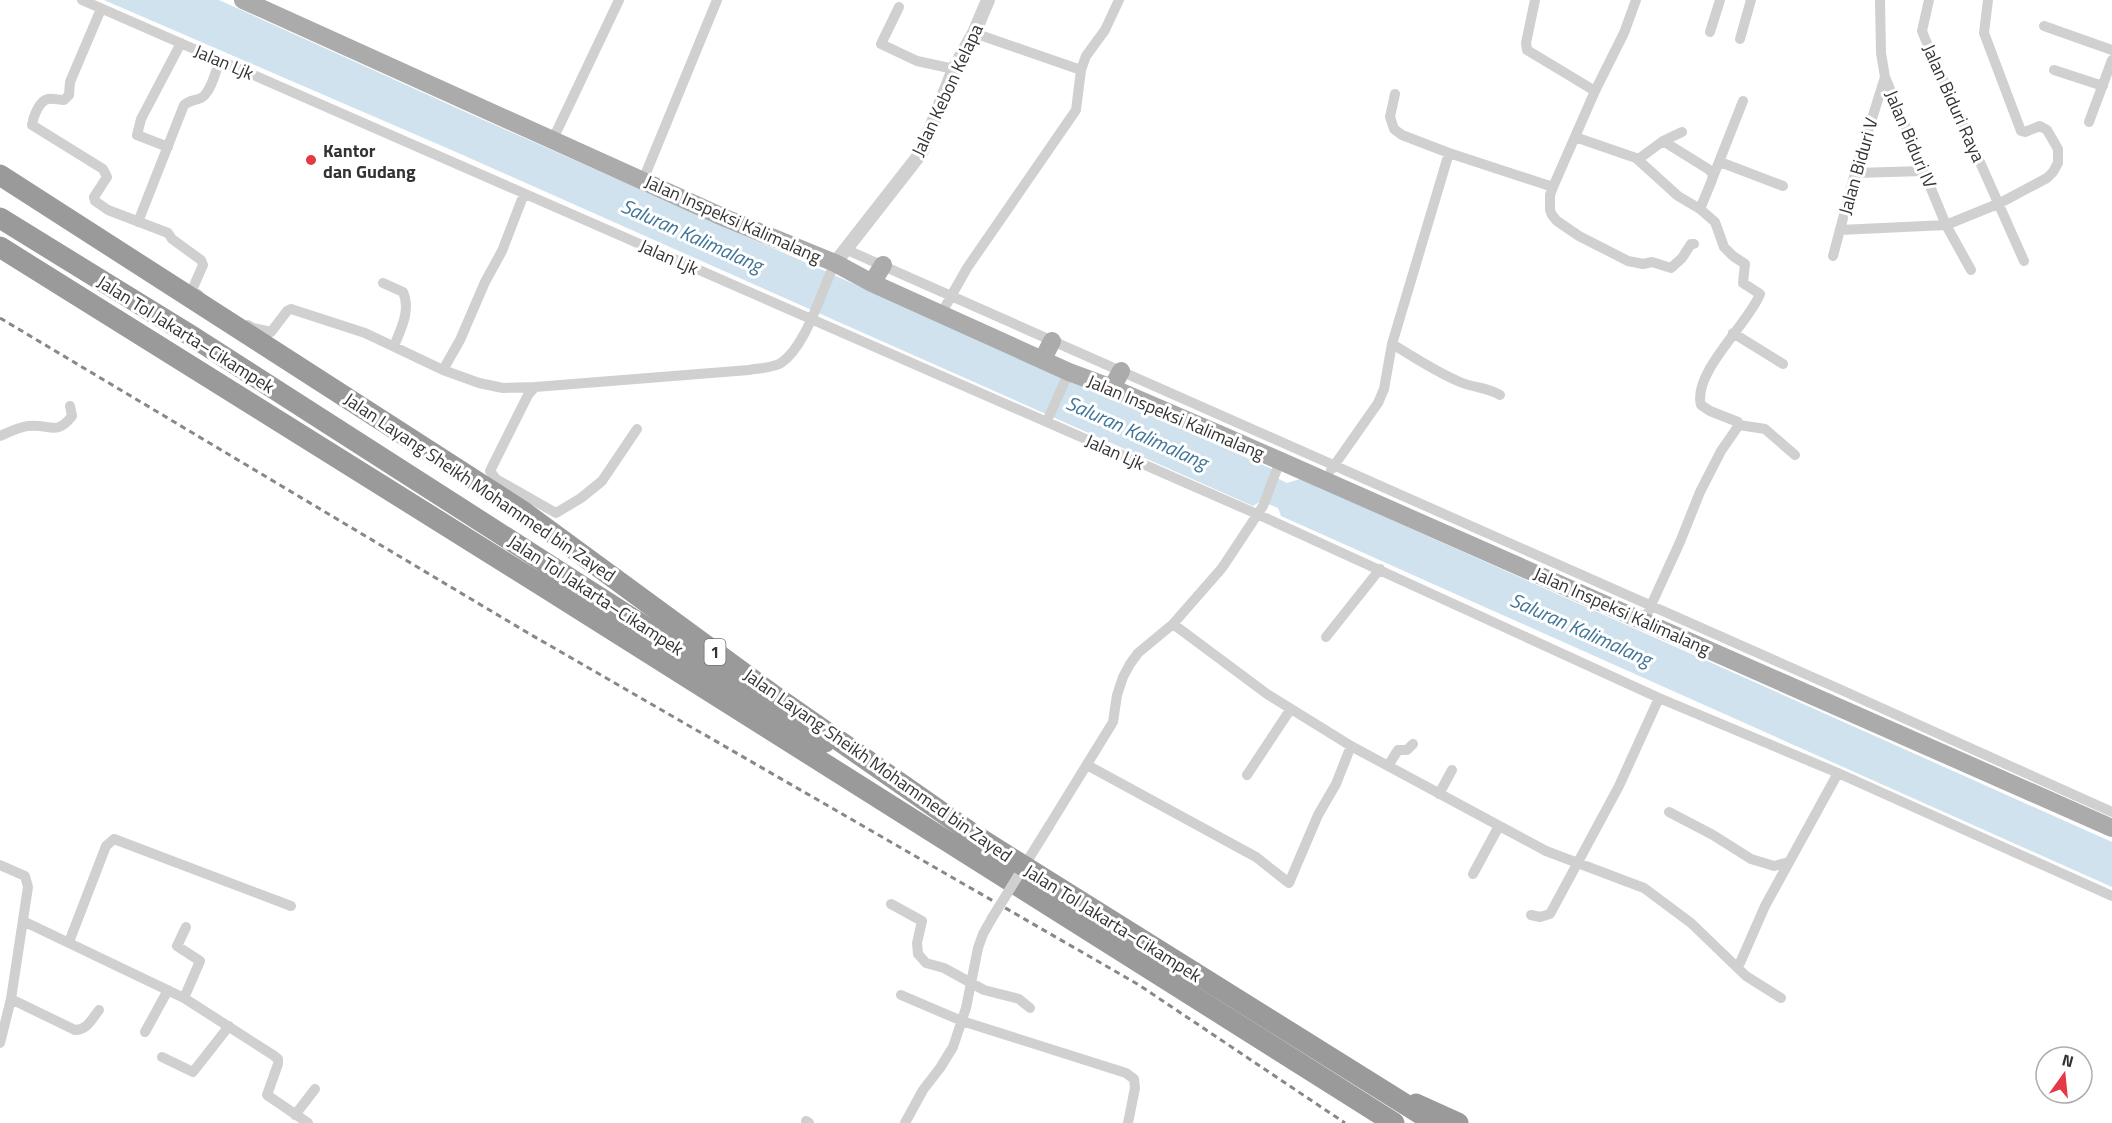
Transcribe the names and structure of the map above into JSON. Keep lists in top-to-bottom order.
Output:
{
  "streets": {
    "highway": ["Jalan Tol Jakarta–Cikampek", "Jalan Layang Sheikh Mohammed bin Zayed", "1"],
    "main road": ["Jalan Inspeksi Kalimalang"],
    "street": [
      "Jalan Ljk",
      "Jalan Kebon Kelapa",
      "Jalan Biduri Raya",
      "Jalan Biduri IV",
      "Jalan Biduri V"
    ]
  },
  "crossings": [
    ["Jalan Kebon Kelapa", "Jalan Inspeksi Kalimalang"],
    ["Jalan Biduri IV", "Jalan Biduri V"],
    ["Jalan Tol Jakarta–Cikampek", "Jalan Layang Sheikh Mohammed bin Zayed"]
  ],
  "water": ["Saluran Kalimalang"],
  "places": ["Kantor dan Gudang"],
  "north": "top"
}
